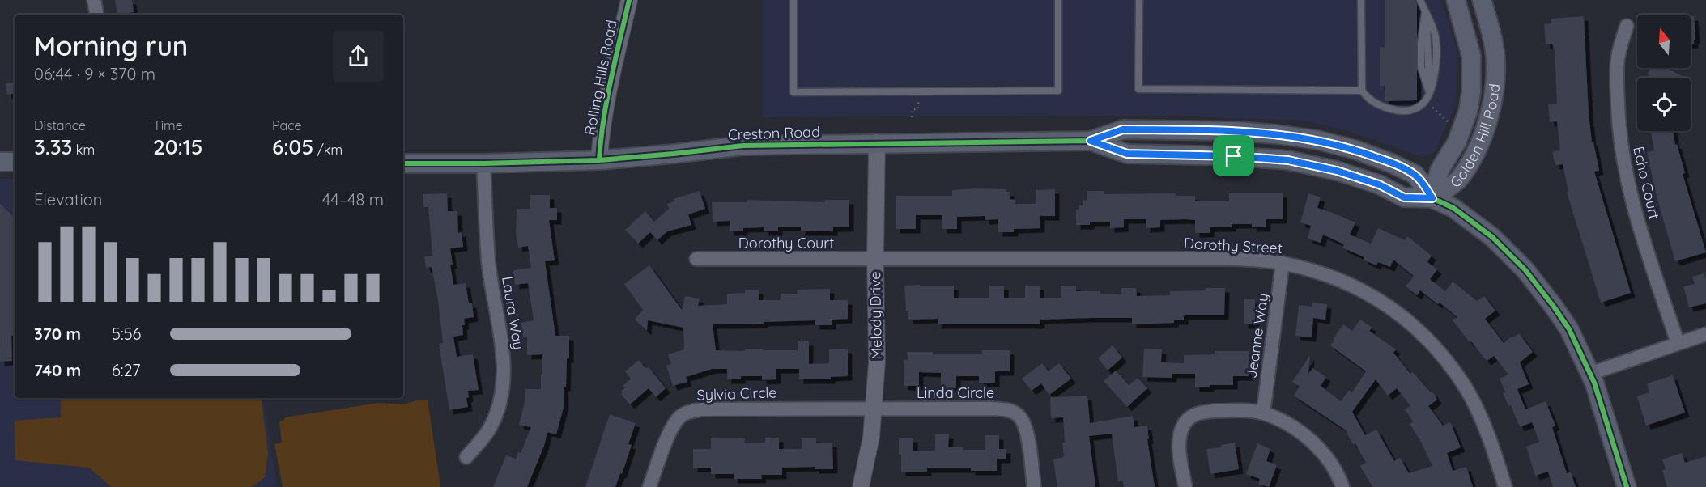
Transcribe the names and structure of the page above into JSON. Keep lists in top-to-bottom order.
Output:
{
  "streets": {
    "main road": ["Golden Hill Road", "Creston Road"],
    "street": [
      "Rolling Hills Road",
      "Echo Court",
      "Dorothy Court",
      "Dorothy Street",
      "Laura Way",
      "Melody Drive",
      "Jeanne Way",
      "Linda Circle",
      "Sylvia Circle"
    ]
  },
  "crossings": [
    ["Rolling Hills Road", "Creston Road"],
    ["Golden Hill Road", "Creston Road"],
    ["Creston Road", "Laura Way"],
    ["Creston Road", "Melody Drive"],
    ["Dorothy Court", "Dorothy Street"],
    ["Dorothy Court", "Melody Drive"],
    ["Dorothy Street", "Melody Drive"],
    ["Dorothy Street", "Jeanne Way"],
    ["Melody Drive", "Linda Circle"],
    ["Melody Drive", "Sylvia Circle"],
    ["Linda Circle", "Sylvia Circle"]
  ],
  "north": "top",
  "page": {
    "heading": ["Morning run", "06:44 · 9 × 370 m"],
    "stats": [
      ["Distance", "3.33 km"],
      ["Time", "20:15"],
      ["Pace", "6:05 /km"]
    ],
    "chart": ["Elevation", "44–48 m"],
    "list": [
      {
        "name": "370 m",
        "note": "5:56"
      },
      {
        "name": "740 m",
        "note": "6:27"
      }
    ]
  }
}
